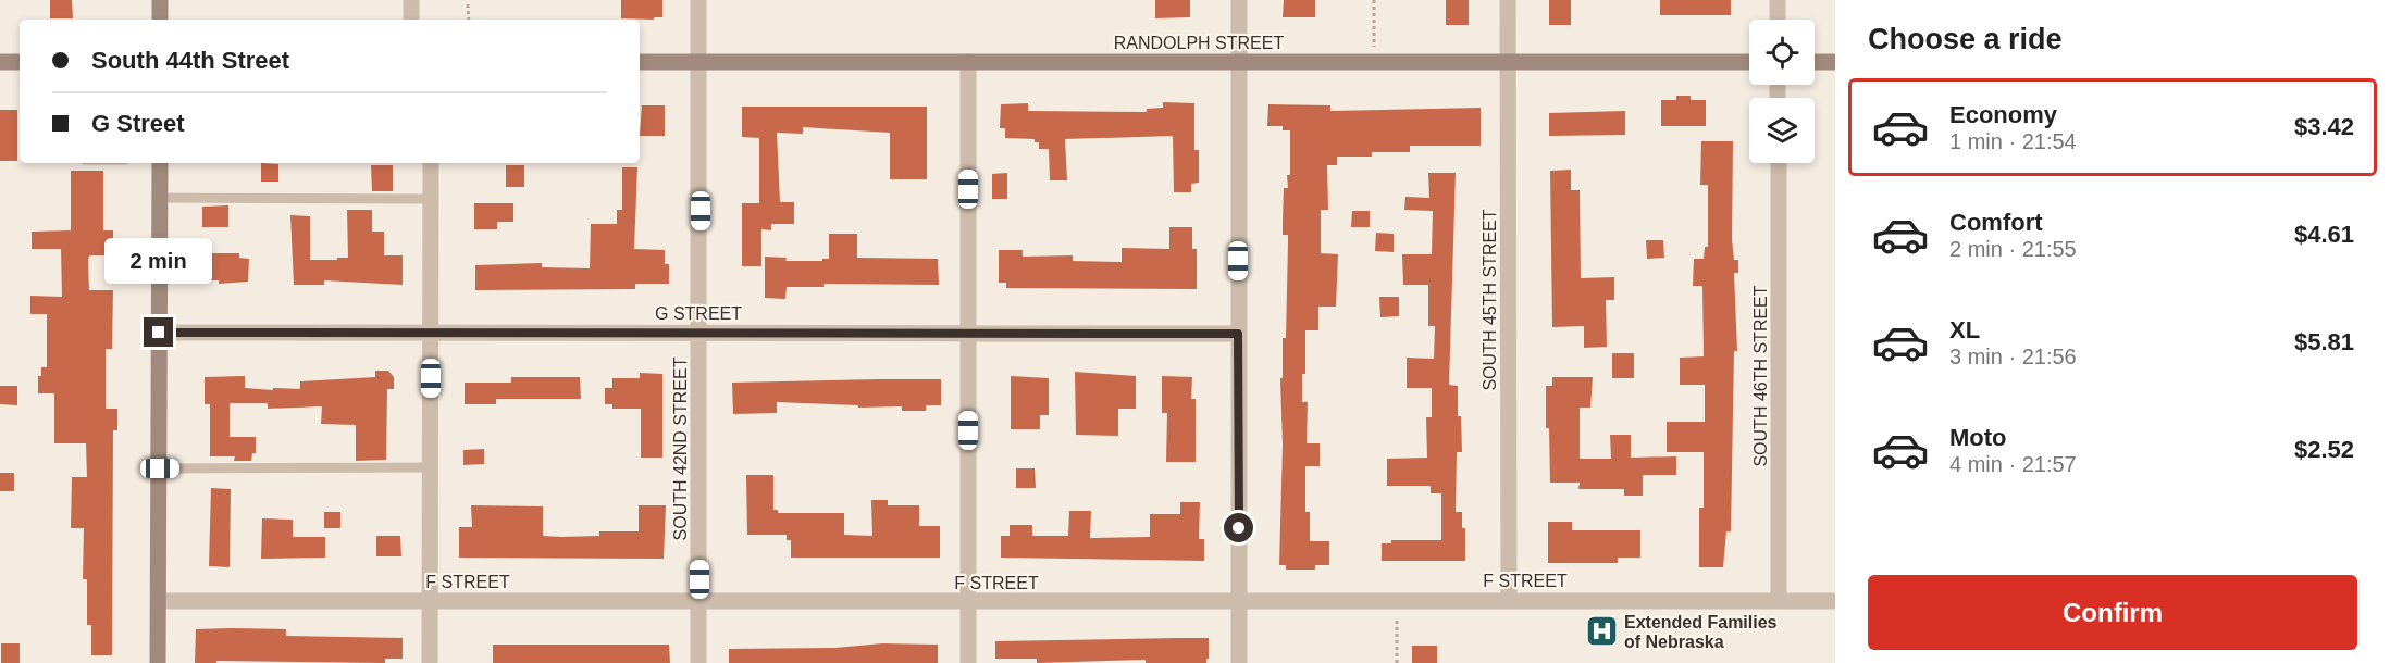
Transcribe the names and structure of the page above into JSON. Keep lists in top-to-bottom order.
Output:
{
  "streets": {
    "main road": ["RANDOLPH STREET"],
    "street": [
      "SOUTH 45TH STREET",
      "G STREET",
      "SOUTH 46TH STREET",
      "SOUTH 42ND STREET",
      "F STREET"
    ]
  },
  "crossings": [
    ["RANDOLPH STREET", "SOUTH 45TH STREET"],
    ["RANDOLPH STREET", "SOUTH 42ND STREET"],
    ["SOUTH 45TH STREET", "F STREET"],
    ["G STREET", "SOUTH 42ND STREET"],
    ["SOUTH 46TH STREET", "F STREET"],
    ["SOUTH 42ND STREET", "F STREET"]
  ],
  "places": {
    "hospital": ["Extended Families of Nebraska"]
  },
  "page": {
    "heading": "Choose a ride",
    "banner": ["South 44th Street", "G Street"],
    "list": [
      {
        "name": "Economy",
        "note": "1 min · 21:54",
        "value": "$3.42"
      },
      {
        "name": "Comfort",
        "note": "2 min · 21:55",
        "value": "$4.61"
      },
      {
        "name": "XL",
        "note": "3 min · 21:56",
        "value": "$5.81"
      },
      {
        "name": "Moto",
        "note": "4 min · 21:57",
        "value": "$2.52"
      }
    ],
    "bubble": "2 min",
    "buttons": "Confirm"
  }
}
